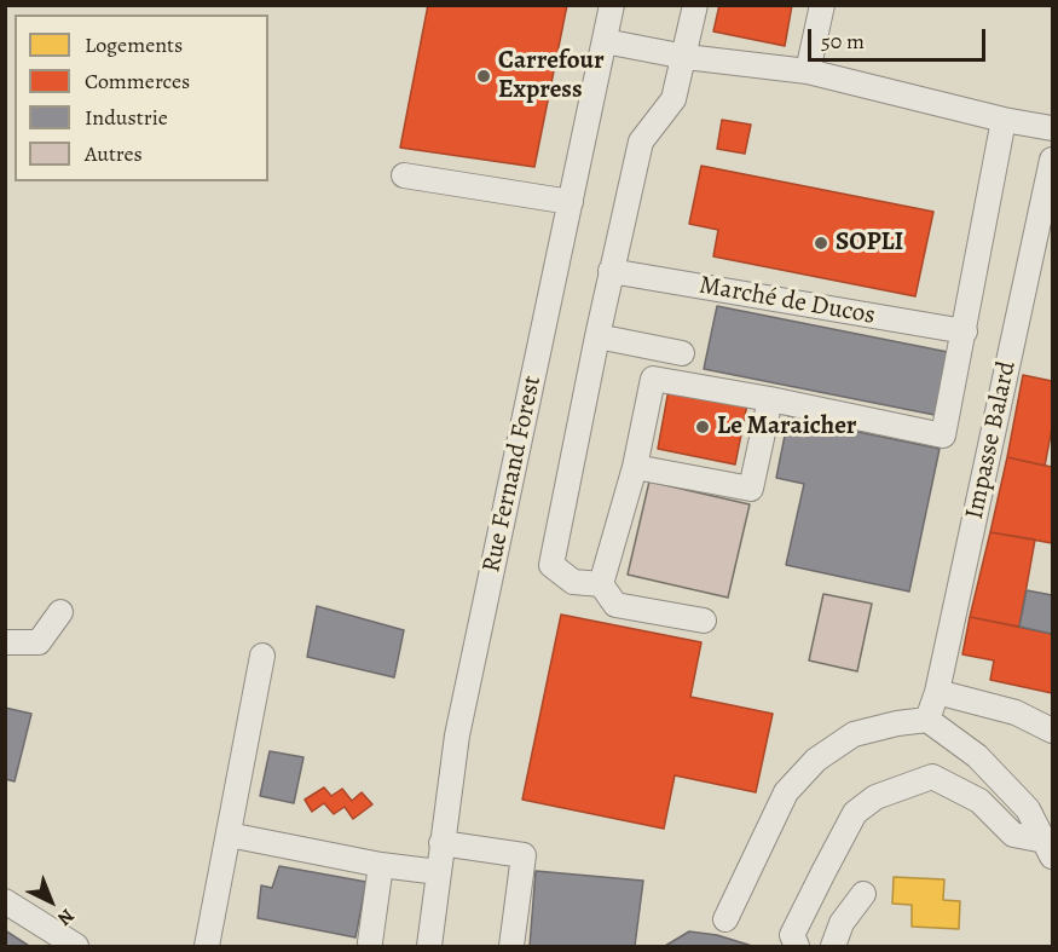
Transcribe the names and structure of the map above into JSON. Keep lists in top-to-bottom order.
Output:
{
  "streets": {
    "street": ["Marché de Ducos", "Impasse Balard", "Rue Fernand Forest"]
  },
  "places": ["Carrefour Express", "SOPLI", "Le Maraicher"],
  "legend": [
    "Logements",
    "Commerces",
    "Industrie",
    "Autres"
  ],
  "scale_bar": "50 m",
  "north": "bottom right"
}
